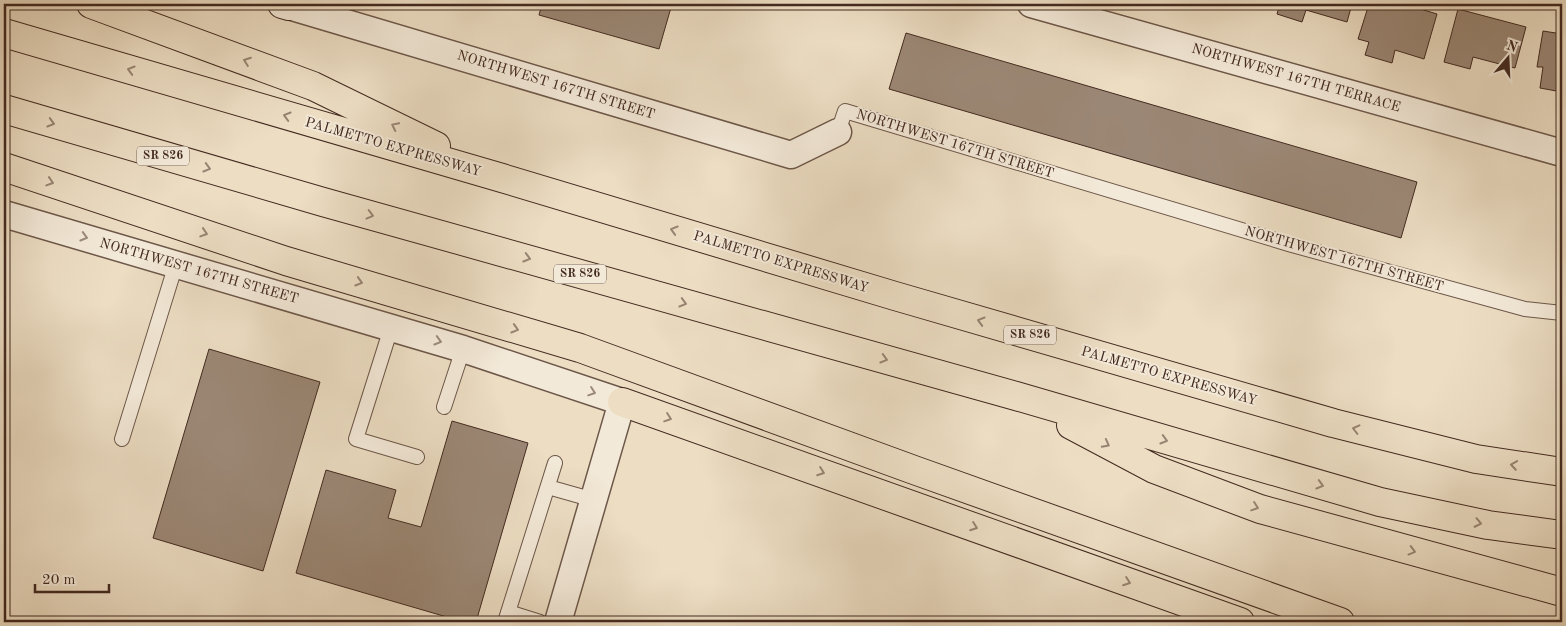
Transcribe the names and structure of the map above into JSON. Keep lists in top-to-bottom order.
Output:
{
  "streets": {
    "highway": ["PALMETTO EXPRESSWAY", "SR 826"],
    "street": ["NORTHWEST 167TH TERRACE", "NORTHWEST 167TH STREET"]
  },
  "scale_bar": "20 m",
  "north": "top"
}
